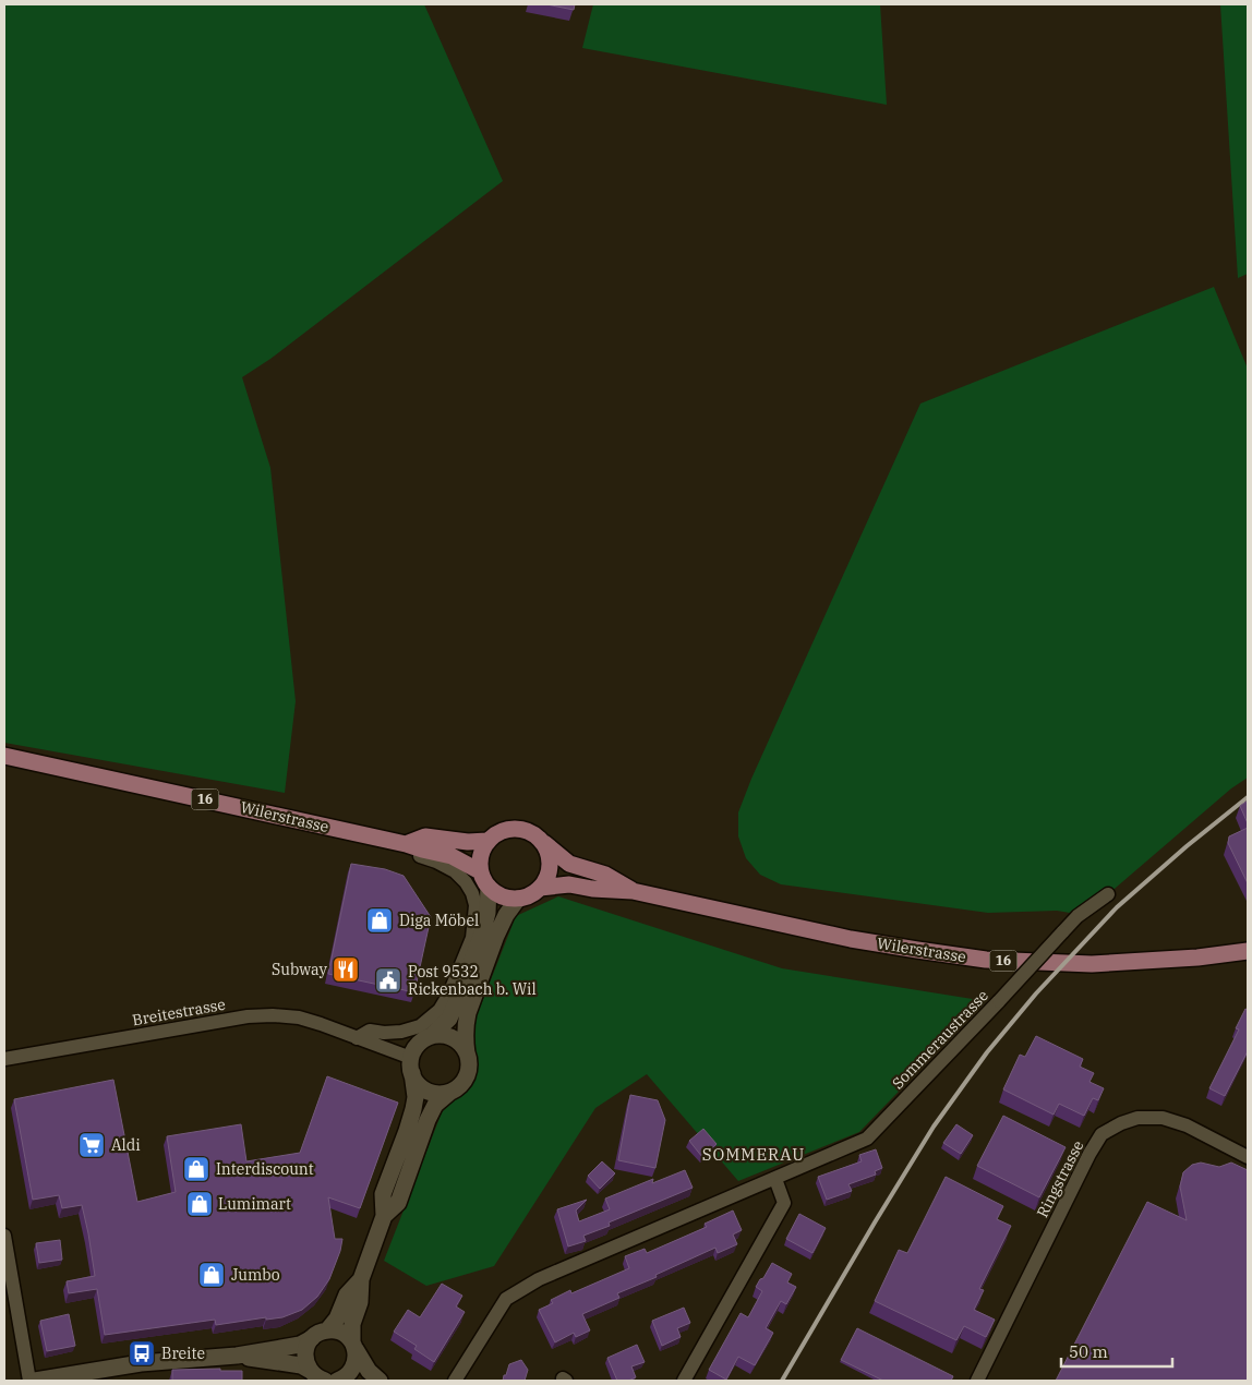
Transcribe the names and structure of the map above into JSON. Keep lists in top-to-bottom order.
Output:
{
  "streets": {
    "main road": ["16", "Wilerstrasse"],
    "street": ["Breitestrasse", "Sommeraustrasse", "Ringstrasse"]
  },
  "districts": ["SOMMERAU"],
  "places": {
    "shop": [
      "Diga Möbel",
      "Interdiscount",
      "Lumimart",
      "Jumbo"
    ],
    "restaurant": ["Subway"],
    "public building": ["Post 9532 Rickenbach b. Wil"],
    "supermarket": ["Aldi"],
    "bus stop": ["Breite"]
  },
  "scale_bar": "50 m"
}
